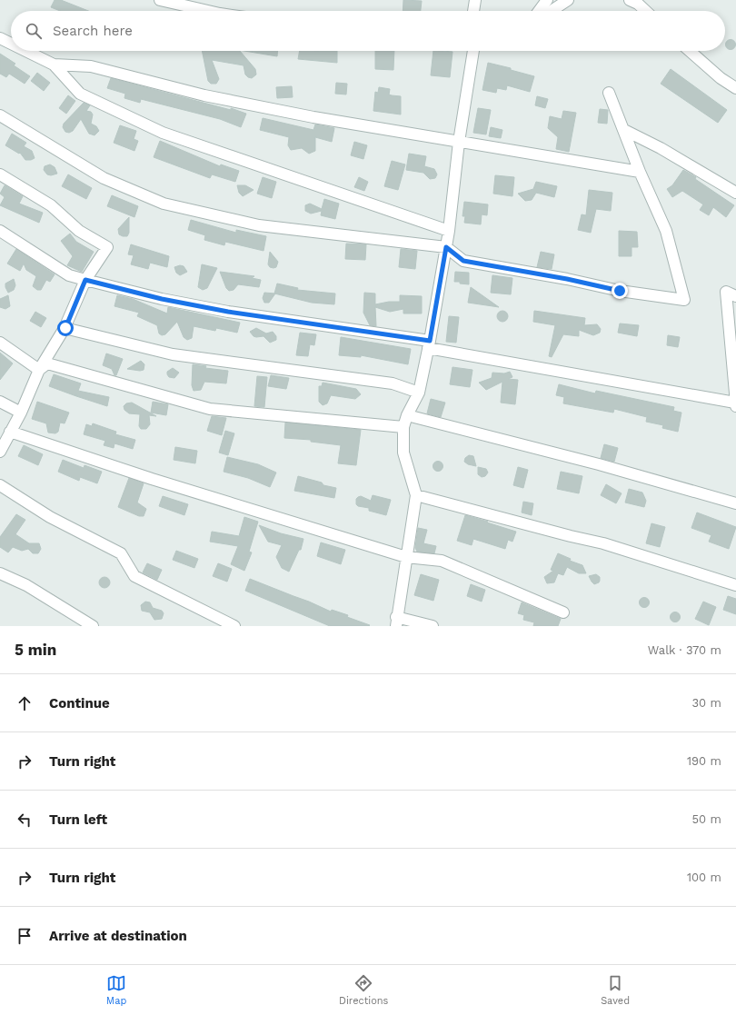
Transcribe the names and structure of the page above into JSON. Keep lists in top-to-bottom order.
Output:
{
  "page": {
    "search": "Search here",
    "heading": ["5 min", "Walk · 370 m"],
    "list": [
      ["Continue", "30 m"],
      ["Turn right", "190 m"],
      ["Turn left", "50 m"],
      ["Turn right", "100 m"],
      "Arrive at destination"
    ],
    "nav": ["Map", "Directions", "Saved"]
  }
}
